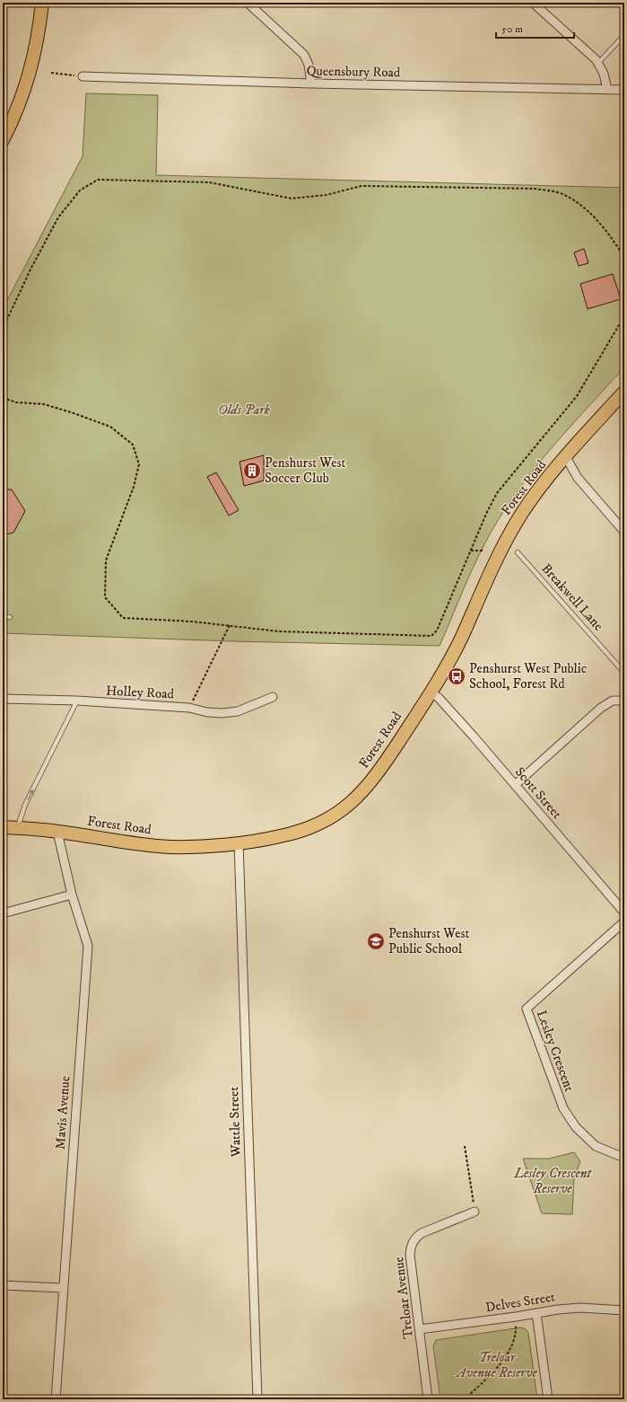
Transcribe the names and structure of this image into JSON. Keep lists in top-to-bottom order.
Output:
{
  "streets": {
    "main road": ["Forest Road"],
    "street": [
      "Queensbury Road",
      "Holley Road",
      "Scott Street",
      "Lesley Crescent",
      "Mavis Avenue",
      "Wattle Street",
      "Treloar Avenue",
      "Delves Street"
    ],
    "lane": ["Breakwell Lane"]
  },
  "crossings": [
    ["Forest Road", "Scott Street"],
    ["Forest Road", "Mavis Avenue"],
    ["Forest Road", "Wattle Street"],
    ["Treloar Avenue", "Delves Street"]
  ],
  "parks": ["Olds Park", "Lesley Crescent Reserve", "Treloar Avenue Reserve"],
  "places": {
    "building": ["Penshurst West Soccer Club"],
    "bus stop": ["Penshurst West Public School, Forest Rd"],
    "school or university": ["Penshurst West Public School"]
  },
  "scale_bar": "50 m"
}
